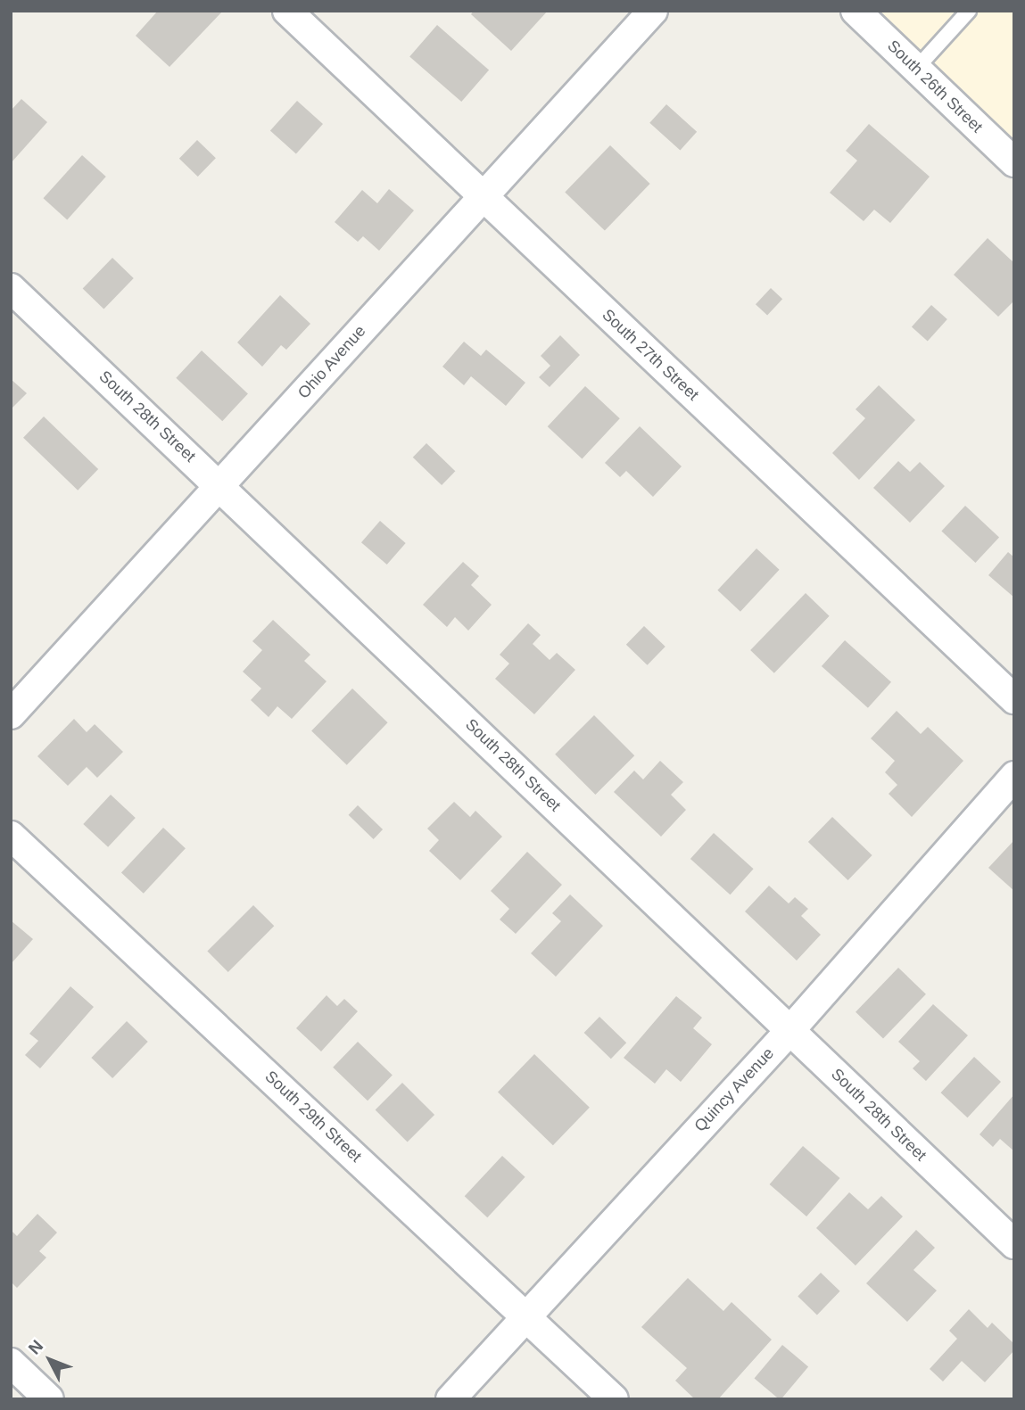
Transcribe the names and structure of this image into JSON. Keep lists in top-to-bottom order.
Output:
{
  "streets": {
    "street": [
      "South 26th Street",
      "South 27th Street",
      "Ohio Avenue",
      "South 28th Street",
      "Quincy Avenue",
      "South 29th Street"
    ]
  },
  "crossings": [
    ["South 27th Street", "Ohio Avenue"],
    ["Ohio Avenue", "South 28th Street"],
    ["South 28th Street", "Quincy Avenue"],
    ["Quincy Avenue", "South 29th Street"]
  ],
  "north": "top left"
}
